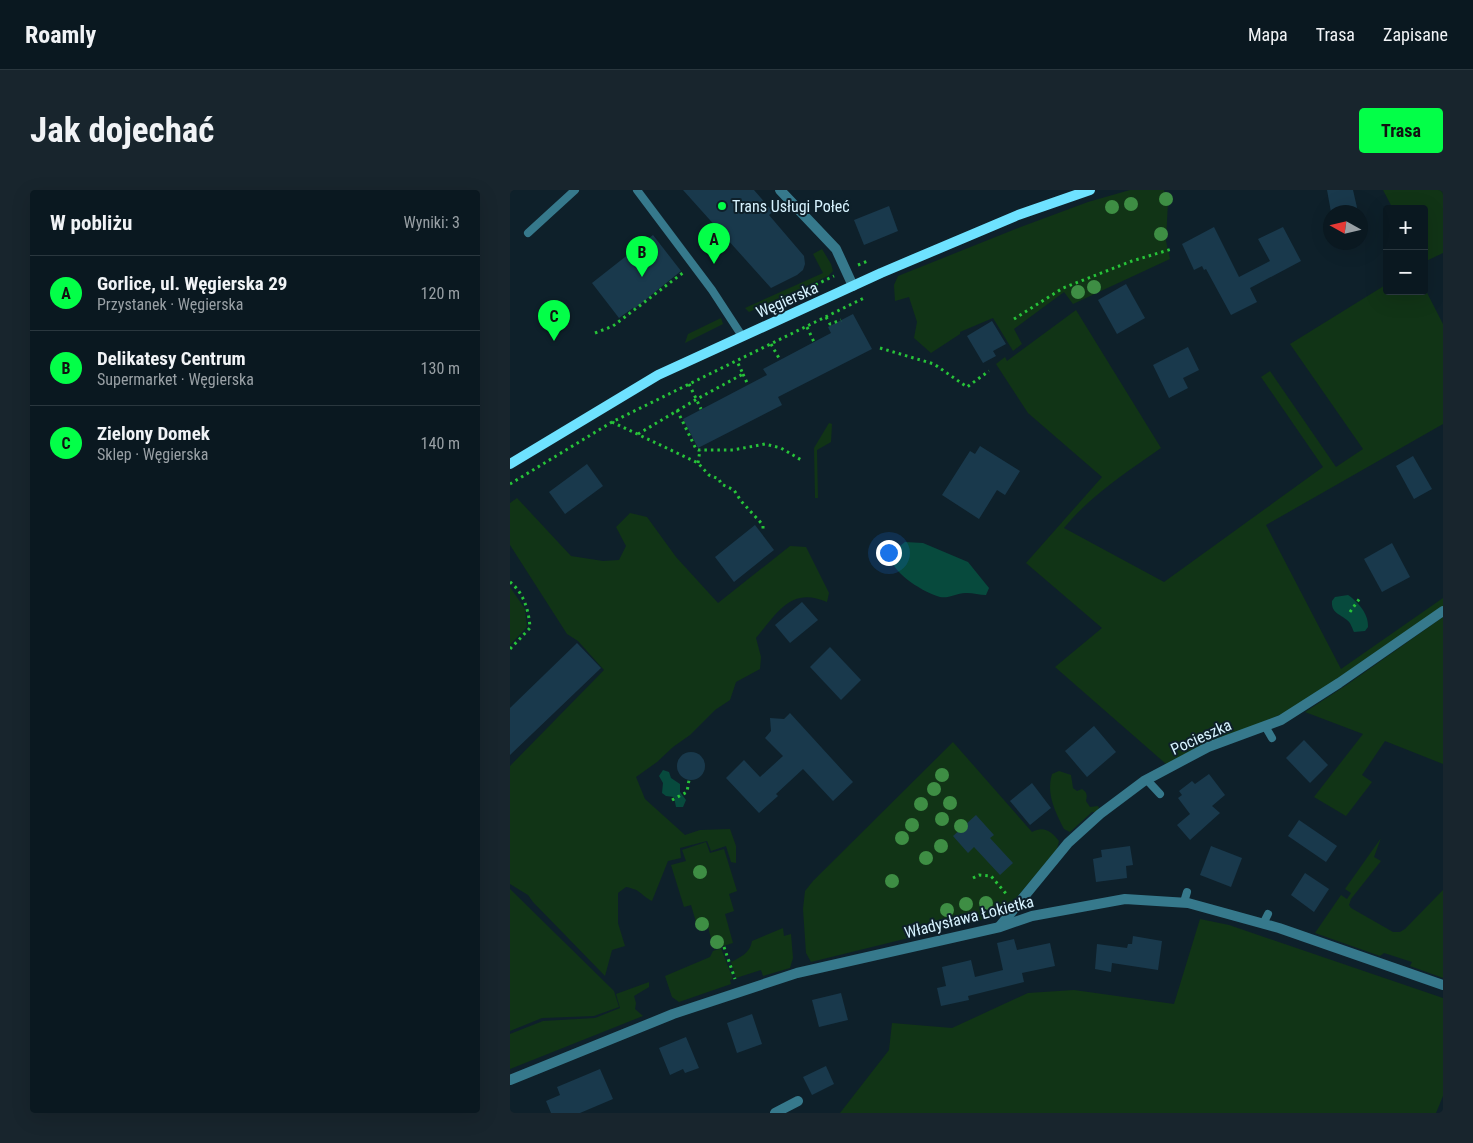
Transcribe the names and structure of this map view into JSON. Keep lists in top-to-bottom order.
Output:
{
  "streets": {
    "main road": ["Węgierska"],
    "street": ["Pocieszka", "Władysława Łokietka"]
  },
  "crossings": [
    ["Pocieszka", "Władysława Łokietka"]
  ],
  "places": ["Trans Usługi Połeć"],
  "north": "left",
  "page": {
    "header": "Roamly",
    "nav": ["Mapa", "Trasa", "Zapisane"],
    "buttons": "Trasa",
    "title": "Jak dojechać",
    "heading": ["W pobliżu", "Wyniki: 3"],
    "map_buttons": ["+", "−"],
    "pins": ["A", "B", "C"],
    "list": [
      {
        "mark": "A",
        "name": "Gorlice, ul. Węgierska 29",
        "note": "Przystanek · Węgierska",
        "value": "120 m"
      },
      {
        "mark": "B",
        "name": "Delikatesy Centrum",
        "note": "Supermarket · Węgierska",
        "value": "130 m"
      },
      {
        "mark": "C",
        "name": "Zielony Domek",
        "note": "Sklep · Węgierska",
        "value": "140 m"
      }
    ]
  }
}
